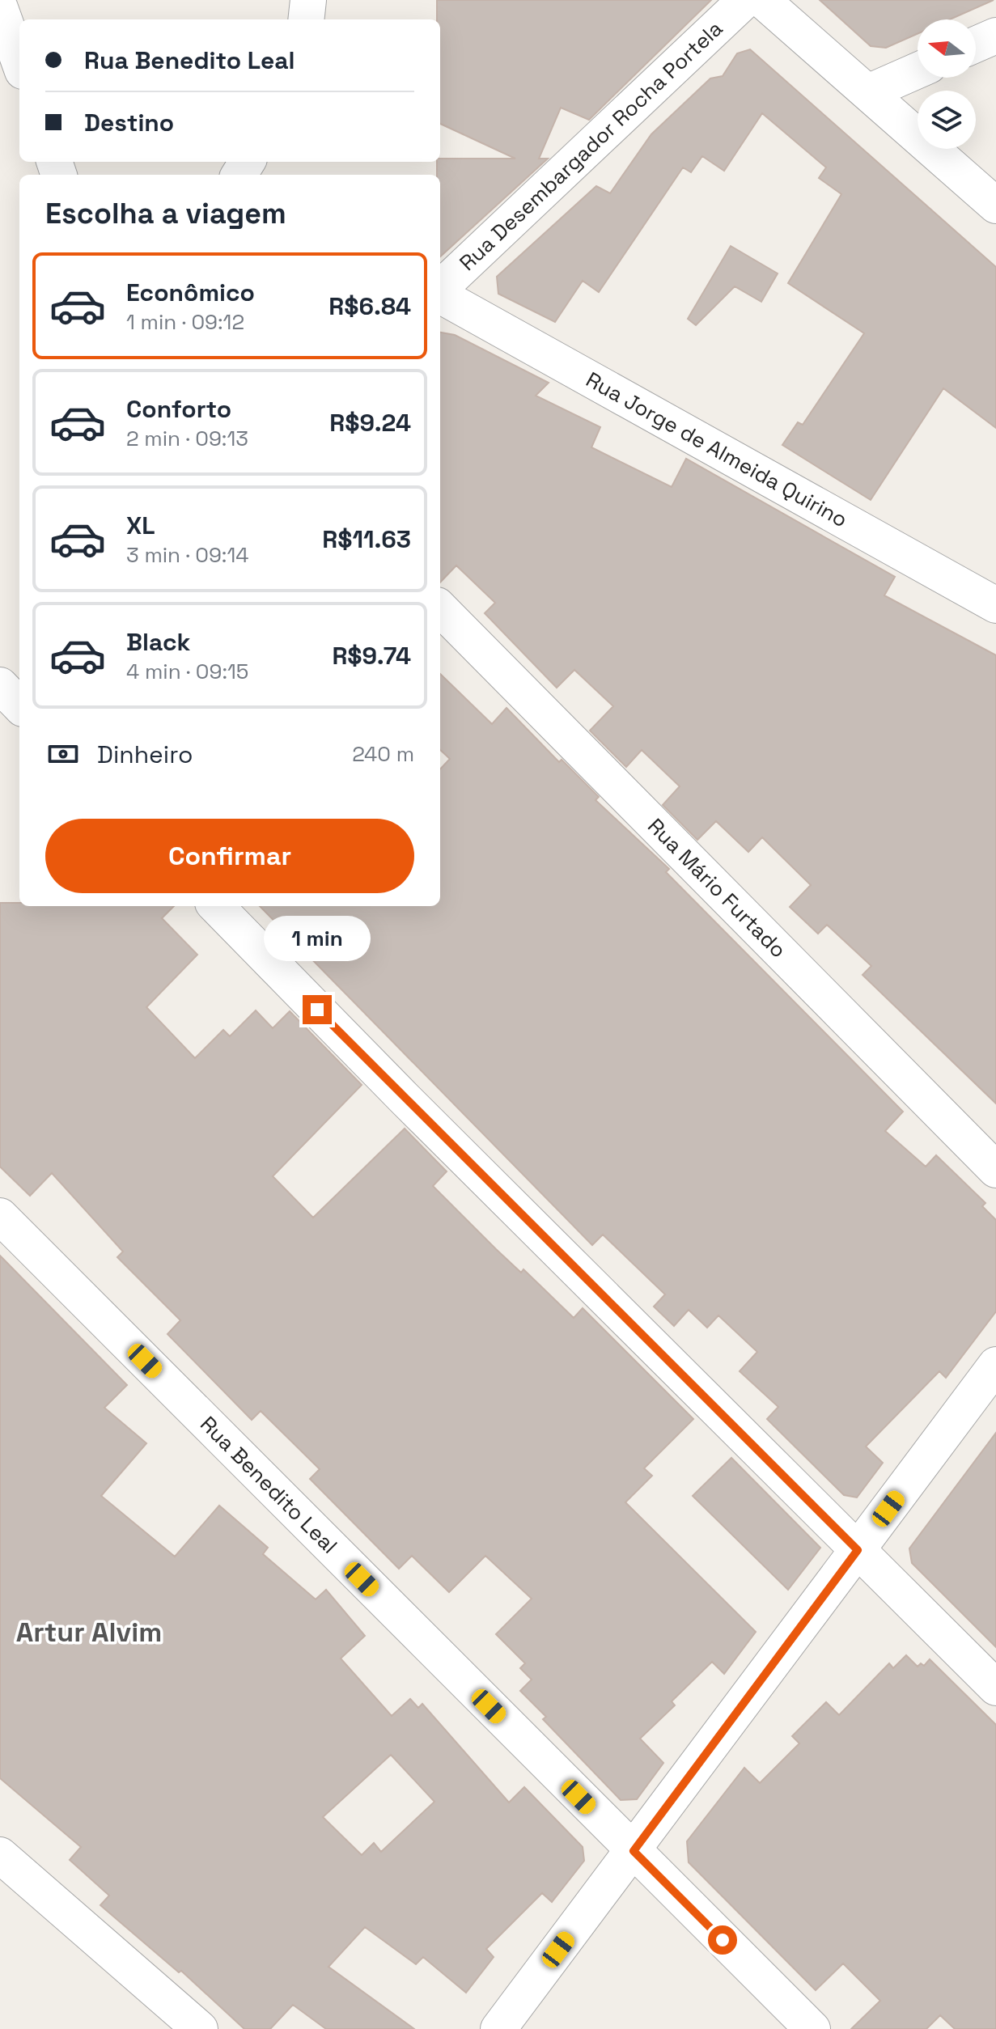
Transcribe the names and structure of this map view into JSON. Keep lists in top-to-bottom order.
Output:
{
  "streets": {
    "street": [
      "Rua Desembargador Rocha Portela",
      "Rua Jorge de Almeida Quirino",
      "Rua Mário Furtado",
      "Rua Benedito Leal"
    ]
  },
  "districts": ["Artur Alvim"],
  "north": "left",
  "page": {
    "banner": ["Rua Benedito Leal", "Destino"],
    "heading": "Escolha a viagem",
    "list": [
      {
        "name": "Econômico",
        "note": "1 min · 09:12",
        "value": "R$6.84"
      },
      {
        "name": "Conforto",
        "note": "2 min · 09:13",
        "value": "R$9.24"
      },
      {
        "name": "XL",
        "note": "3 min · 09:14",
        "value": "R$11.63"
      },
      {
        "name": "Black",
        "note": "4 min · 09:15",
        "value": "R$9.74"
      }
    ],
    "pay": ["Dinheiro", "240 m"],
    "buttons": "Confirmar",
    "bubble": "1 min"
  }
}
